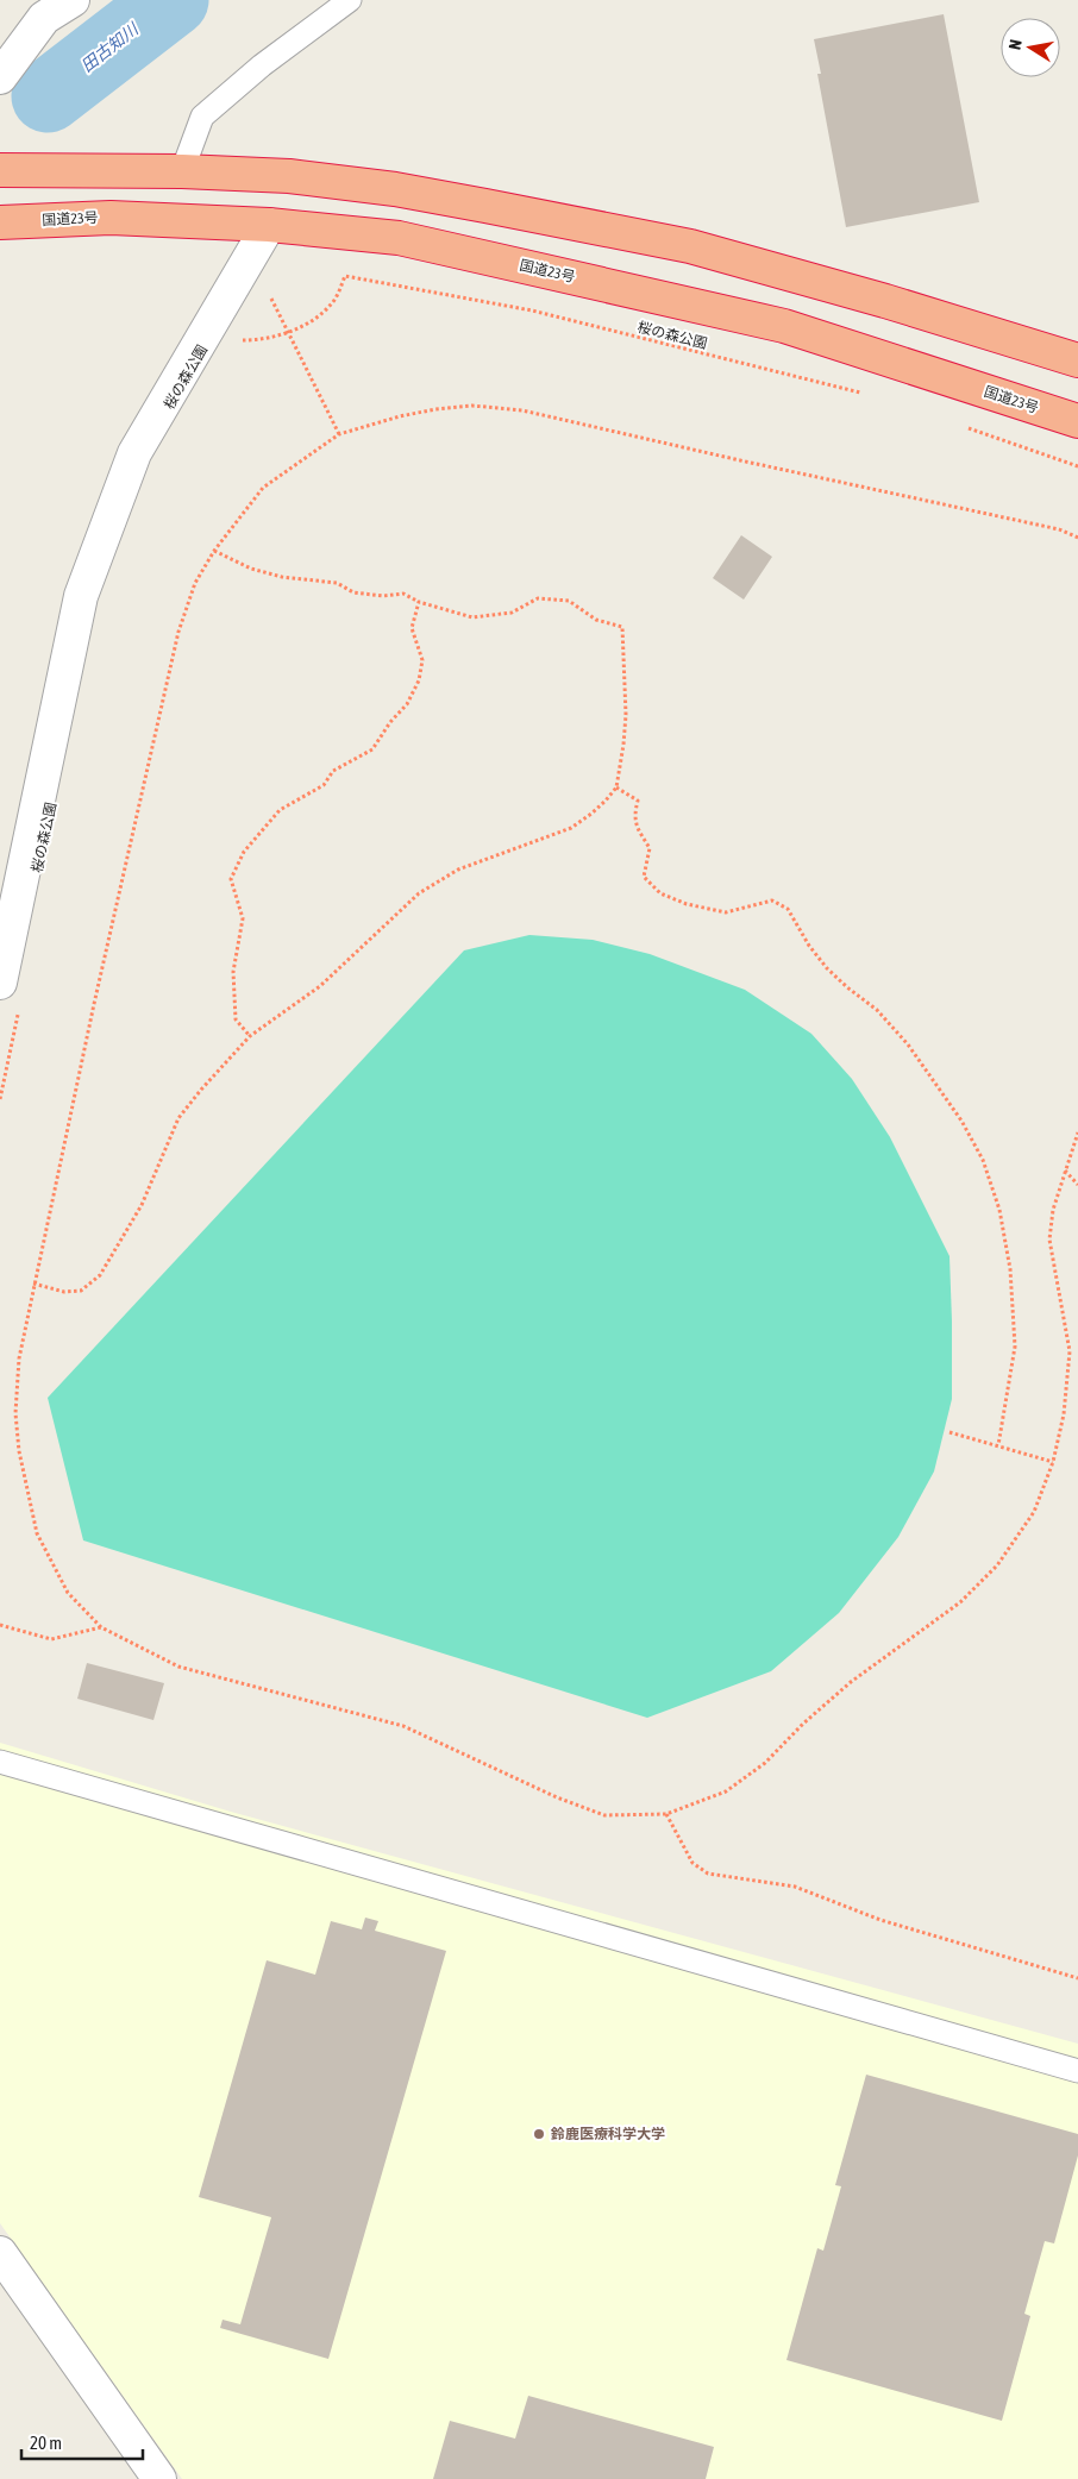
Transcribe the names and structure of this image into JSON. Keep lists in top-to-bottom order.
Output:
{
  "streets": {
    "highway": ["国道23号"],
    "path": ["桜の森公園"]
  },
  "water": ["田古知川"],
  "places": ["鈴鹿医療科学大学"],
  "scale_bar": "20 m",
  "north": "left"
}
